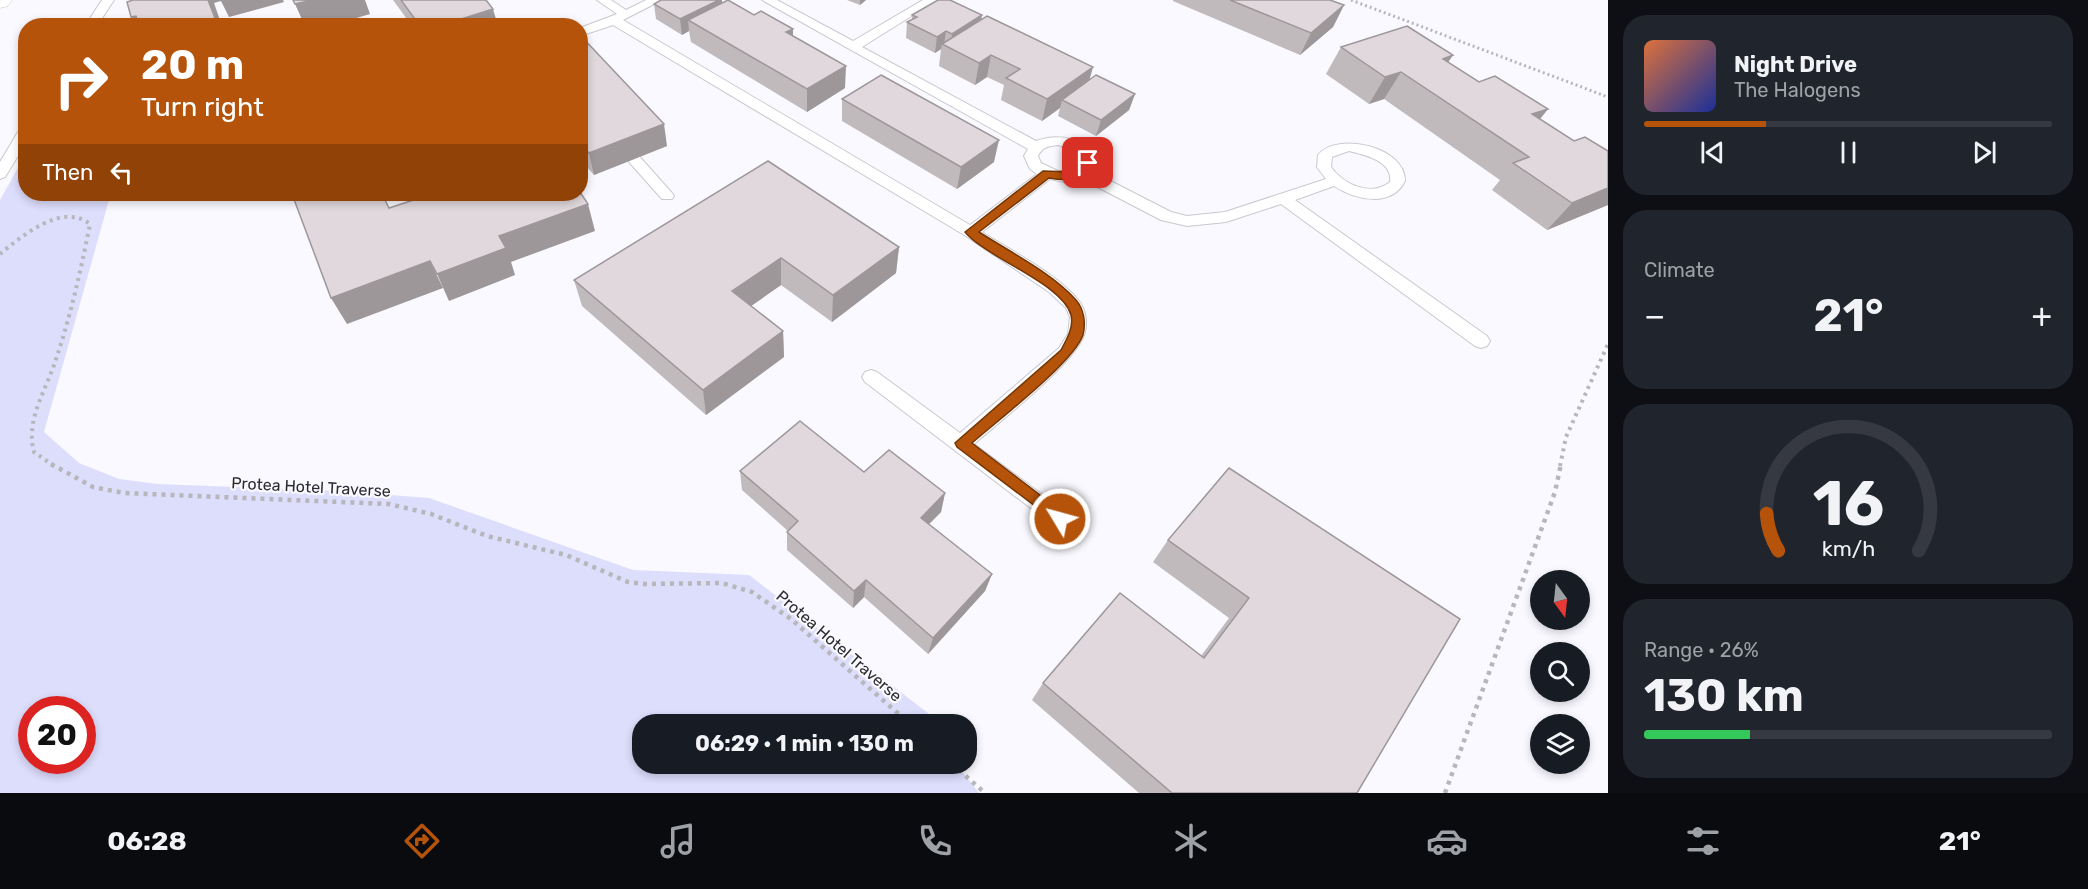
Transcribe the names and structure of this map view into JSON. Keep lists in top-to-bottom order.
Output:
{
  "streets": {
    "path": ["Protea Hotel Traverse"]
  },
  "north": "bottom",
  "page": {
    "turn": ["20 m", "Turn right"],
    "song": ["Night Drive", "The Halogens"],
    "then": "Then",
    "tile": [
      "Climate",
      ["Range · 26%", "130 km"]
    ],
    "heat": ["−", "21°", "+"],
    "limit": "20",
    "trip": "06:29 · 1 min · 130 m",
    "tabs": ["06:28", "21°"],
    "gauge": ["16", "km/h"]
  }
}
